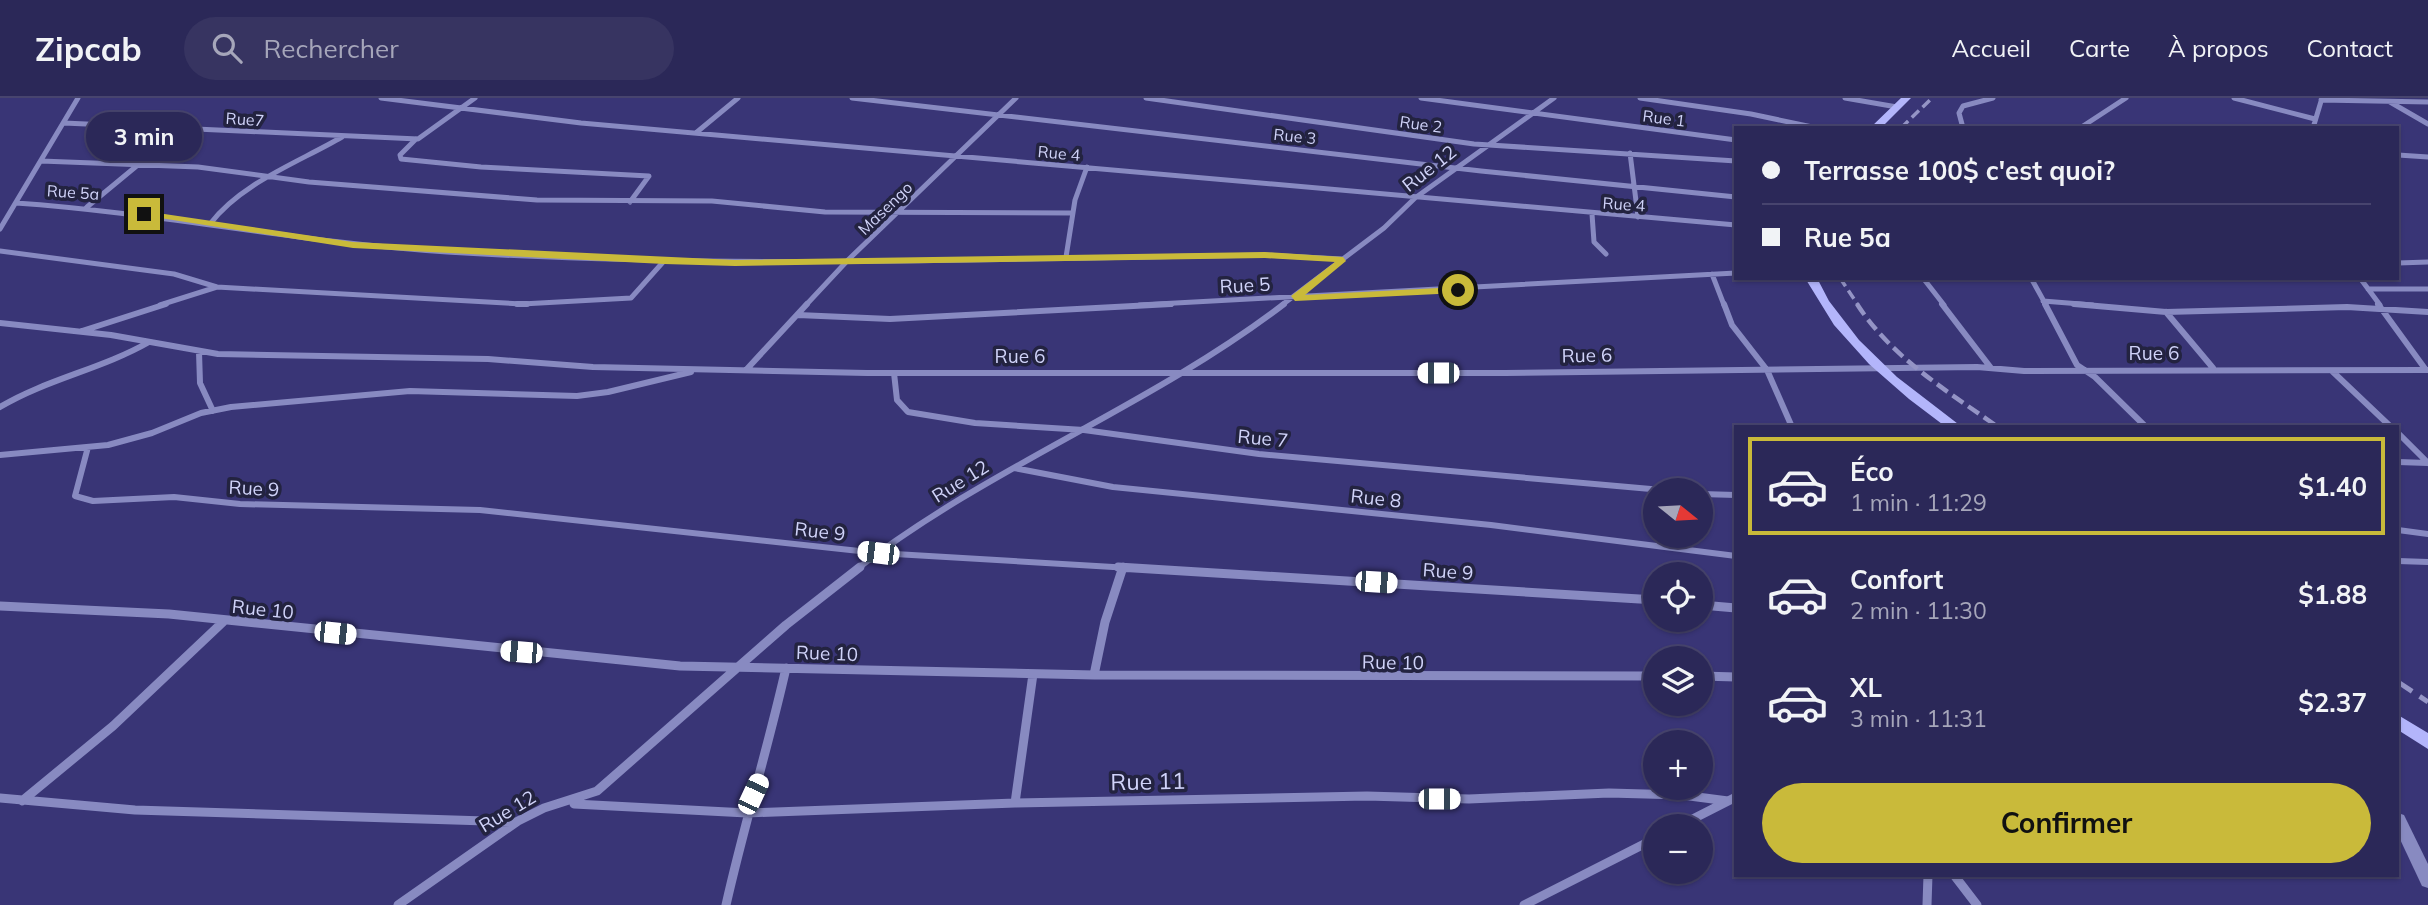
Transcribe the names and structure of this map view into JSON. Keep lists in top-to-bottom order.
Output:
{
  "streets": {
    "street": [
      "Rue 1",
      "Rue7",
      "Rue 2",
      "Rue 3",
      "Rue 4",
      "Rue 12",
      "Rue 5a",
      "Masengo",
      "Rue 5",
      "Rue 6",
      "Rue 7",
      "Rue 9",
      "Rue 8",
      "Rue 10",
      "Rue 11"
    ]
  },
  "crossings": [
    ["Rue 1", "Rue 12"],
    ["Rue7", "Rue 4"],
    ["Rue 2", "Rue 12"],
    ["Rue 3", "Rue 12"],
    ["Rue 3", "Masengo"],
    ["Rue 4", "Rue 12"],
    ["Rue 4", "Masengo"],
    ["Rue 12", "Rue 5a"],
    ["Rue 12", "Rue 5"],
    ["Rue 12", "Rue 6"],
    ["Rue 12", "Rue 7"],
    ["Rue 12", "Rue 9"],
    ["Rue 12", "Rue 8"],
    ["Rue 12", "Rue 10"],
    ["Rue 12", "Rue 11"],
    ["Rue 5a", "Masengo"],
    ["Masengo", "Rue 5"],
    ["Masengo", "Rue 6"],
    ["Rue 6", "Rue 7"]
  ],
  "north": "right",
  "page": {
    "header": "Zipcab",
    "search": "Rechercher",
    "nav": [
      "Accueil",
      "Carte",
      "À propos",
      "Contact"
    ],
    "bubble": "3 min",
    "banner": ["Terrasse 100$ c'est quoi?", "Rue 5a"],
    "list": [
      {
        "name": "Éco",
        "note": "1 min · 11:29",
        "value": "$1.40"
      },
      {
        "name": "Confort",
        "note": "2 min · 11:30",
        "value": "$1.88"
      },
      {
        "name": "XL",
        "note": "3 min · 11:31",
        "value": "$2.37"
      }
    ],
    "map_buttons": ["+", "−"],
    "buttons": "Confirmer"
  }
}
